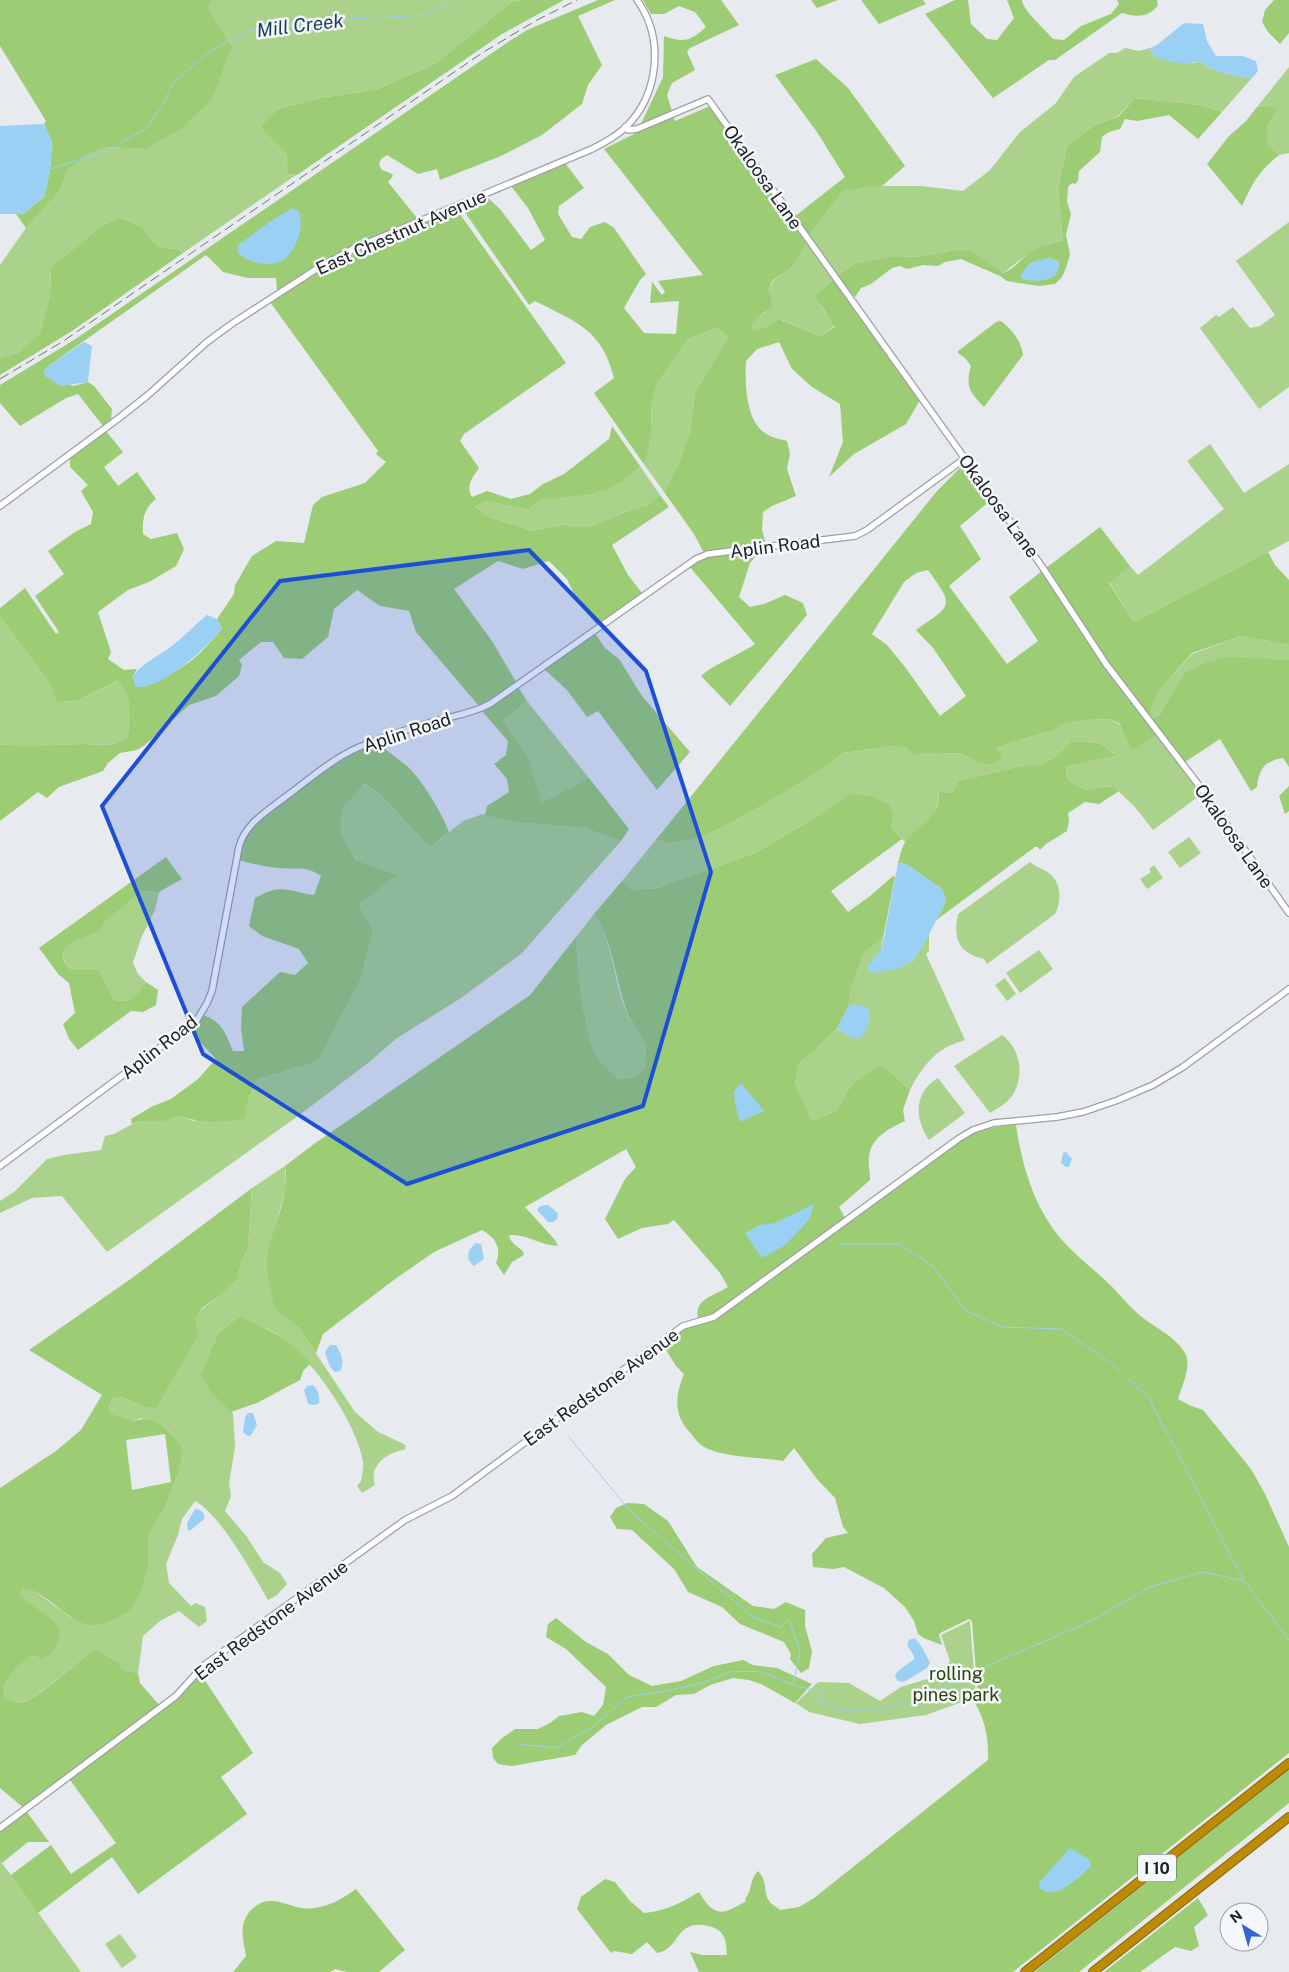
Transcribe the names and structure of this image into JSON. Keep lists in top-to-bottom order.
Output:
{
  "streets": {
    "highway": ["I 10"],
    "street": [
      "Okaloosa Lane",
      "East Chestnut Avenue",
      "Aplin Road",
      "East Redstone Avenue"
    ]
  },
  "crossings": [
    ["Okaloosa Lane", "East Chestnut Avenue"],
    ["Okaloosa Lane", "Aplin Road"]
  ],
  "water": ["Mill Creek"],
  "parks": ["rolling pines park"],
  "north": "top left"
}
